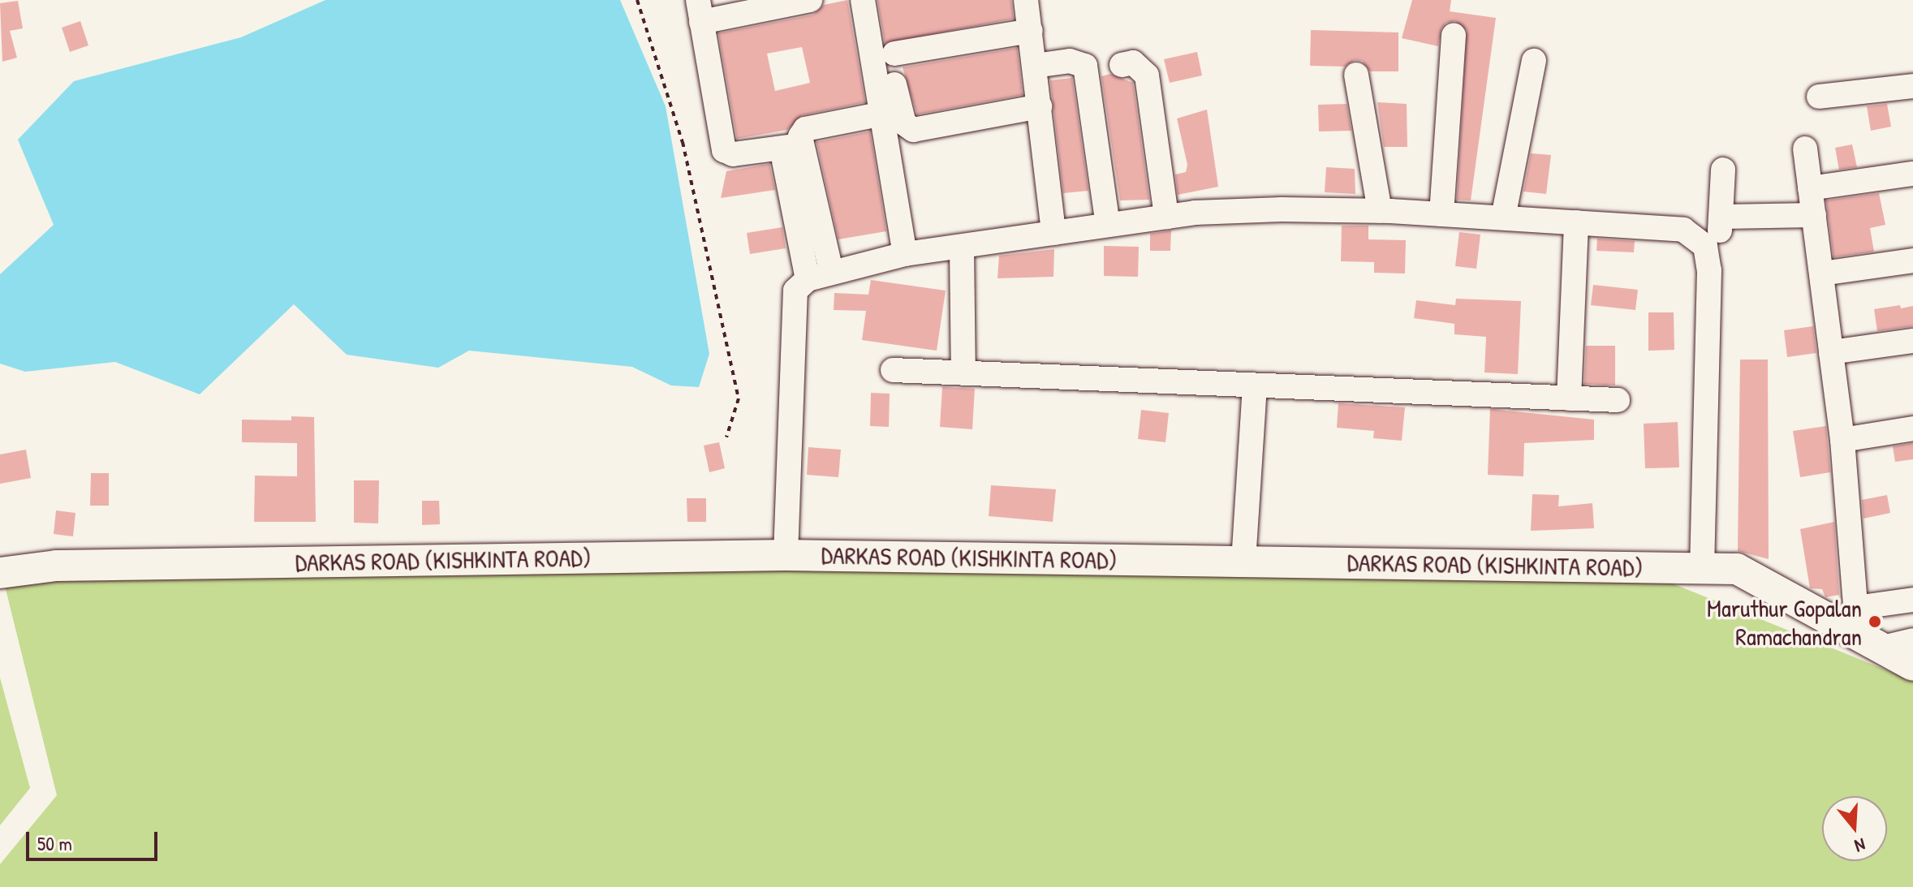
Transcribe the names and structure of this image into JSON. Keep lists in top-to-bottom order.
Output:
{
  "streets": {
    "main road": ["DARKAS ROAD (KISHKINTA ROAD)"]
  },
  "places": ["Maruthur Gopalan Ramachandran"],
  "scale_bar": "50 m",
  "north": "bottom"
}
